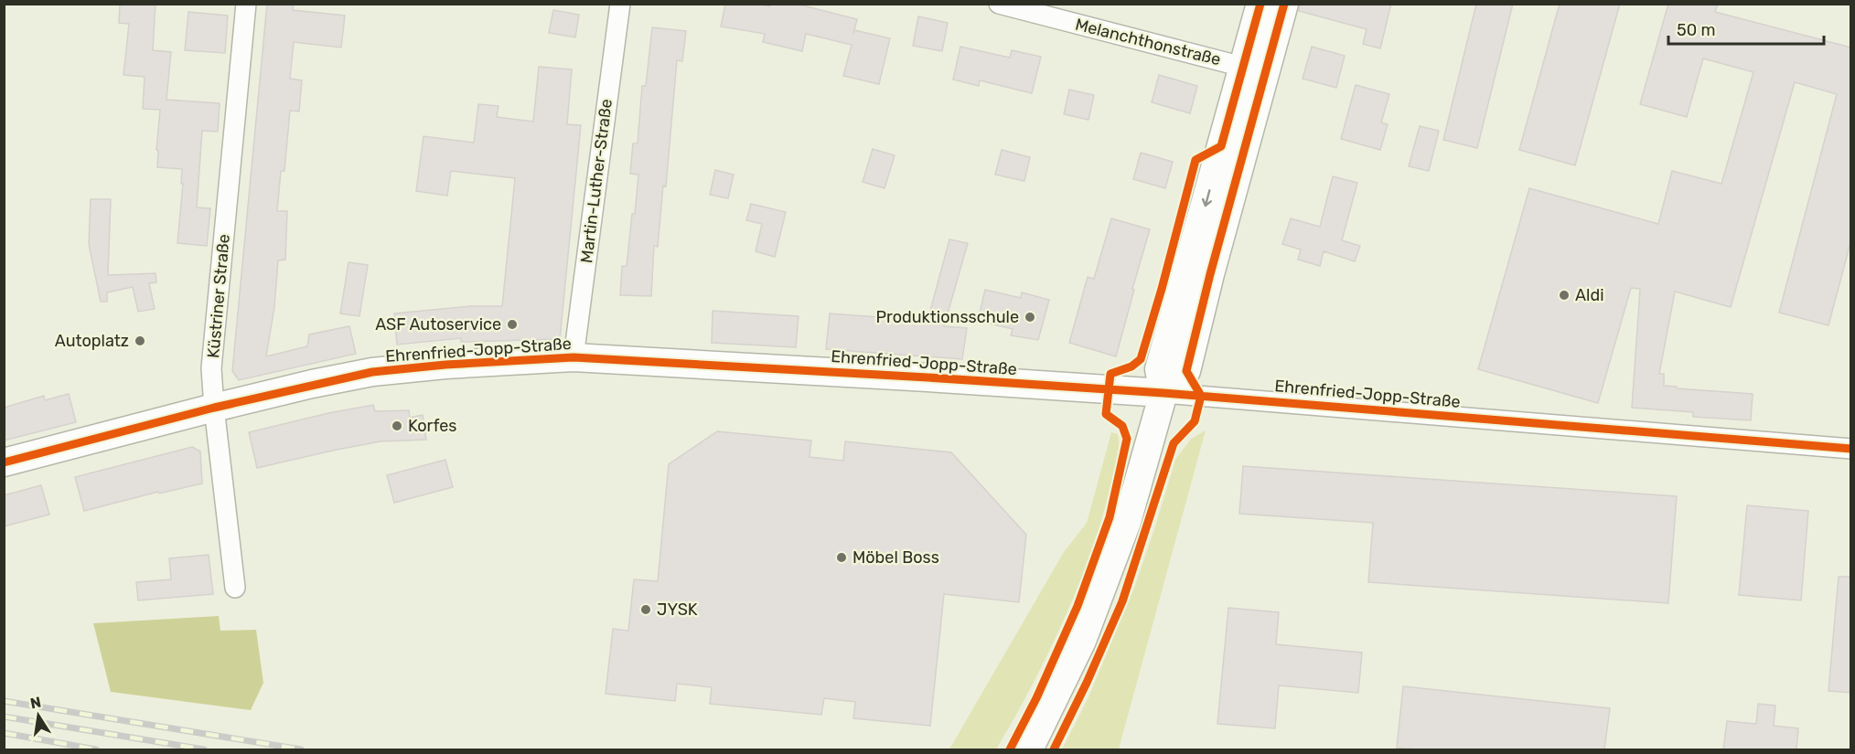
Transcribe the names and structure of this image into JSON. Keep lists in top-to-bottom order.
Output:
{
  "streets": {
    "street": [
      "Melanchthonstraße",
      "Martin-Luther-Straße",
      "Küstriner Straße",
      "Ehrenfried-Jopp-Straße"
    ]
  },
  "crossings": [
    ["Martin-Luther-Straße", "Ehrenfried-Jopp-Straße"],
    ["Küstriner Straße", "Ehrenfried-Jopp-Straße"]
  ],
  "places": [
    "Aldi",
    "Produktionsschule",
    "ASF Autoservice",
    "Autoplatz",
    "Korfes",
    "Möbel Boss",
    "JYSK"
  ],
  "scale_bar": "50 m",
  "north": "top"
}
